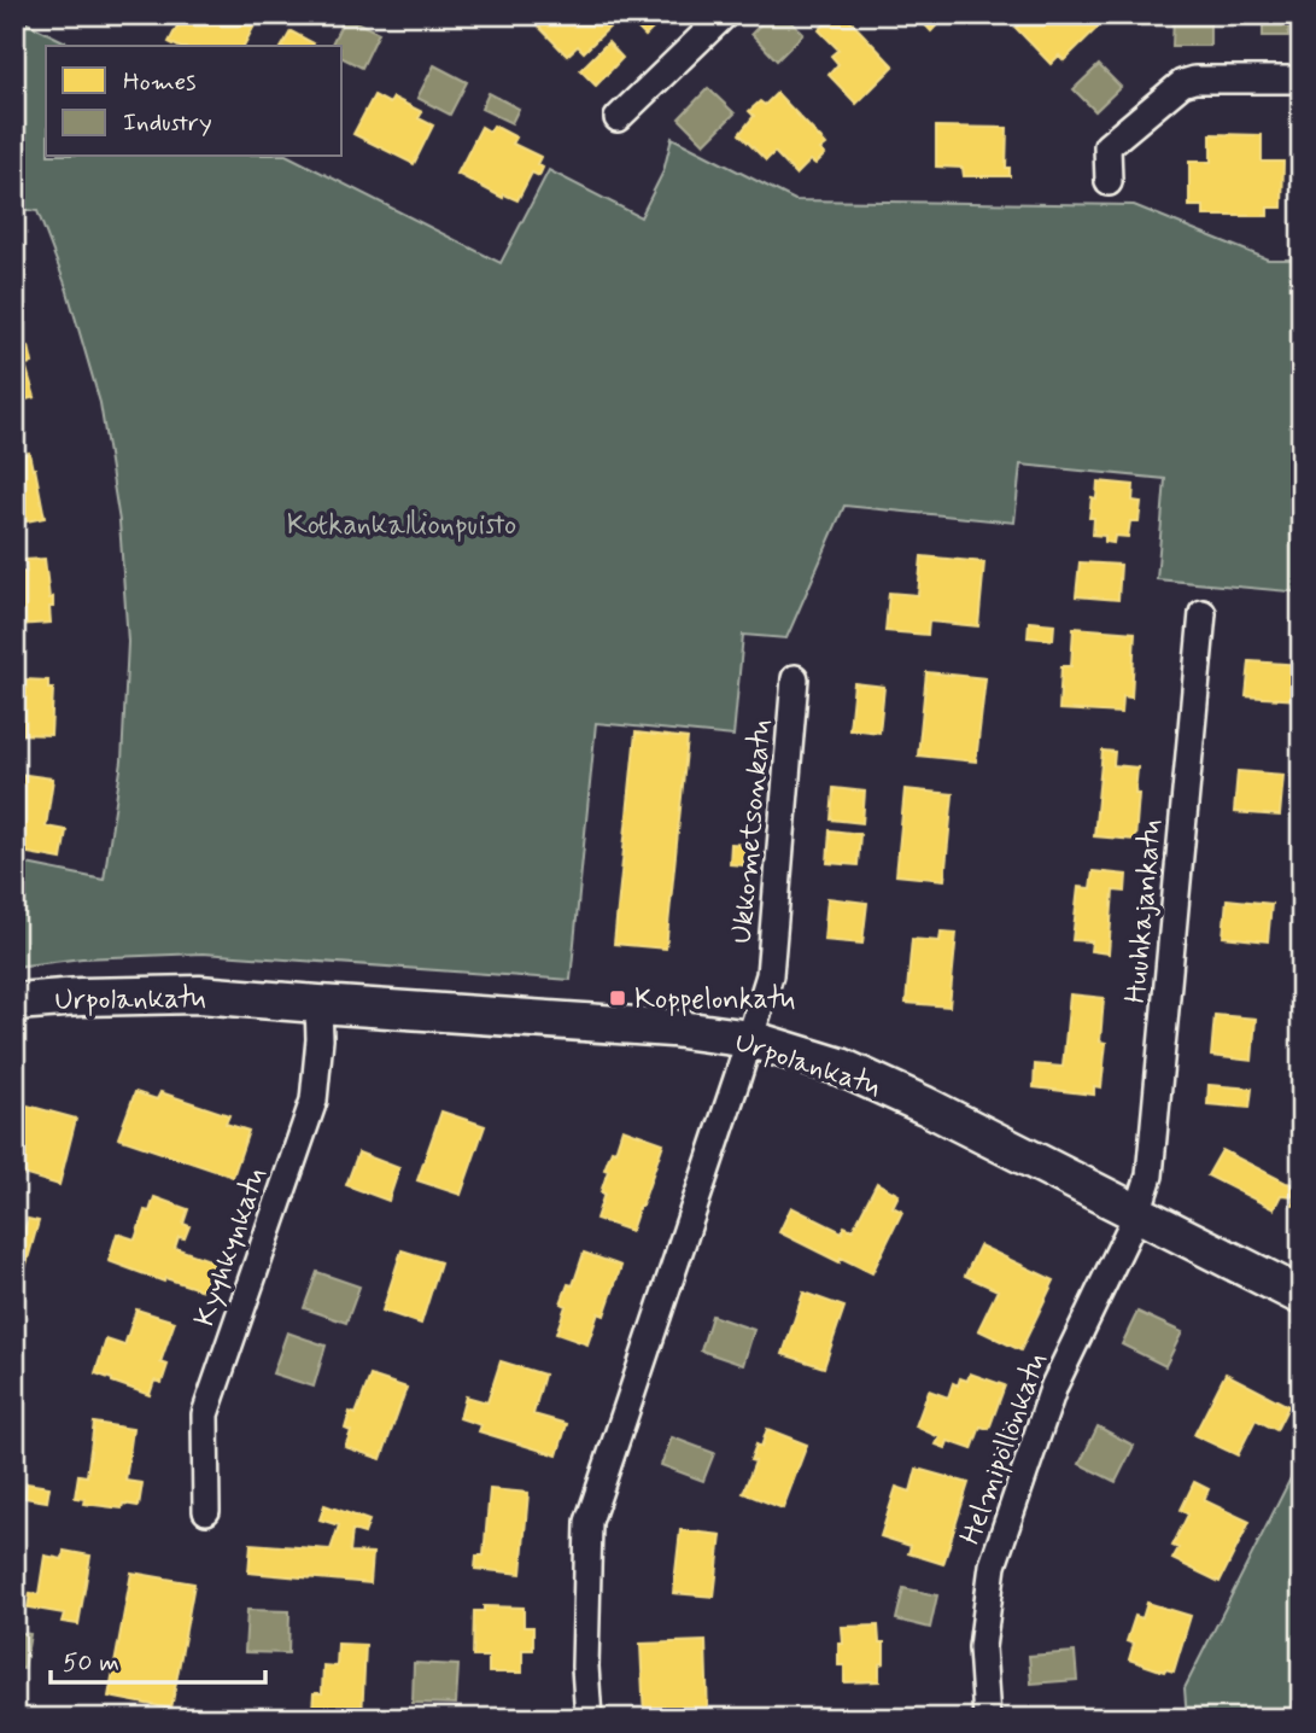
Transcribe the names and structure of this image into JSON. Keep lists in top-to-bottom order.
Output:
{
  "streets": {
    "main road": ["Urpolankatu"],
    "street": [
      "Ukkometsonkatu",
      "Huuhkajankatu",
      "Kyyhkynkatu",
      "Helmipöllönkatu"
    ]
  },
  "crossings": [
    ["Ukkometsonkatu", "Urpolankatu"],
    ["Huuhkajankatu", "Urpolankatu"],
    ["Huuhkajankatu", "Helmipöllönkatu"],
    ["Urpolankatu", "Kyyhkynkatu"],
    ["Urpolankatu", "Helmipöllönkatu"]
  ],
  "parks": ["Kotkankallionpuisto"],
  "places": {
    "transit": ["Koppelonkatu"]
  },
  "legend": ["Homes", "Industry"],
  "scale_bar": "50 m"
}
